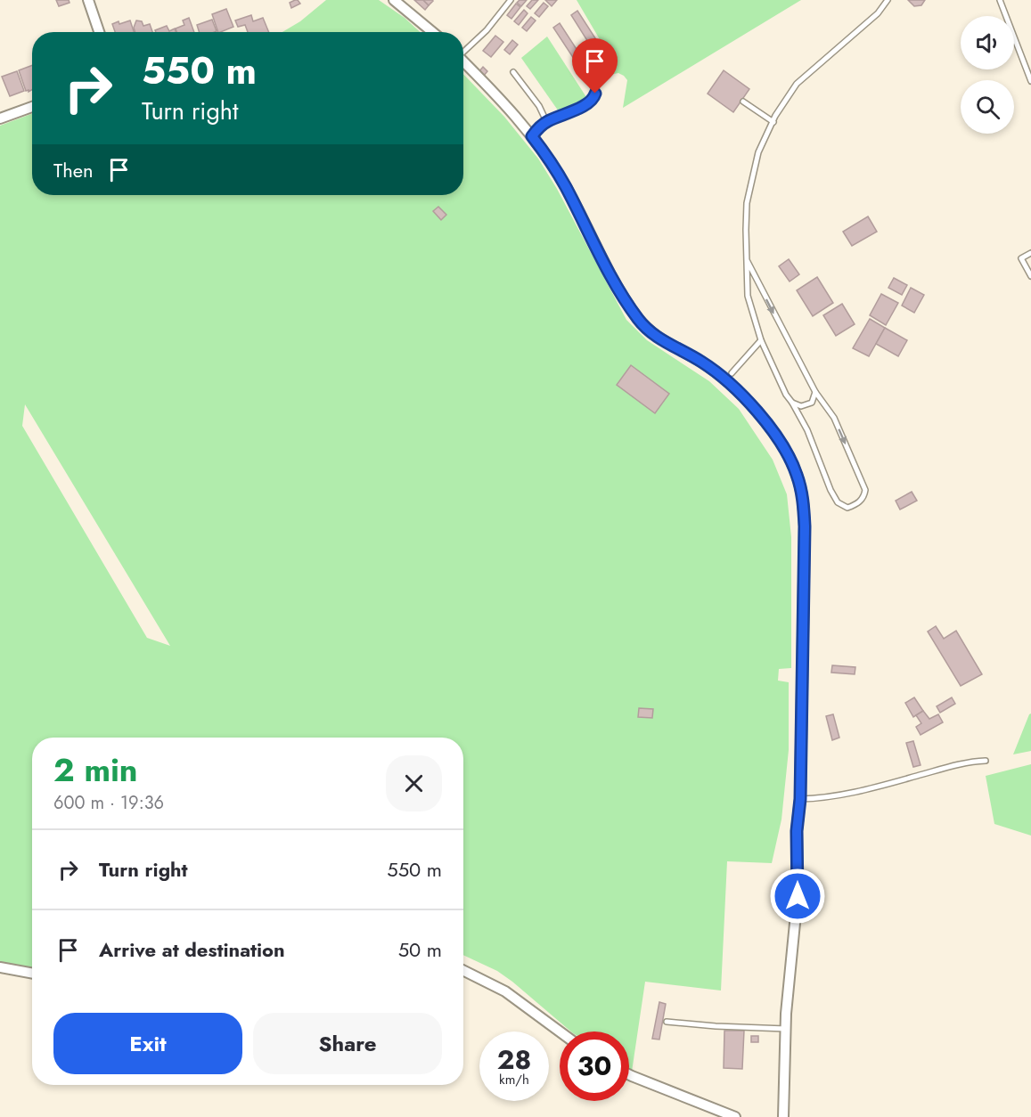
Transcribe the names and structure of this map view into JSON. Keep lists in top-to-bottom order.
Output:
{
  "page": {
    "turn": ["550 m", "Turn right"],
    "then": "Then",
    "heading": ["2 min", "600 m · 19:36"],
    "list": [
      {
        "name": "Turn right",
        "value": "550 m"
      },
      {
        "name": "Arrive at destination",
        "value": "50 m"
      }
    ],
    "buttons": ["Exit", "Share"],
    "speed": "28 km/h",
    "limit": "30"
  }
}
